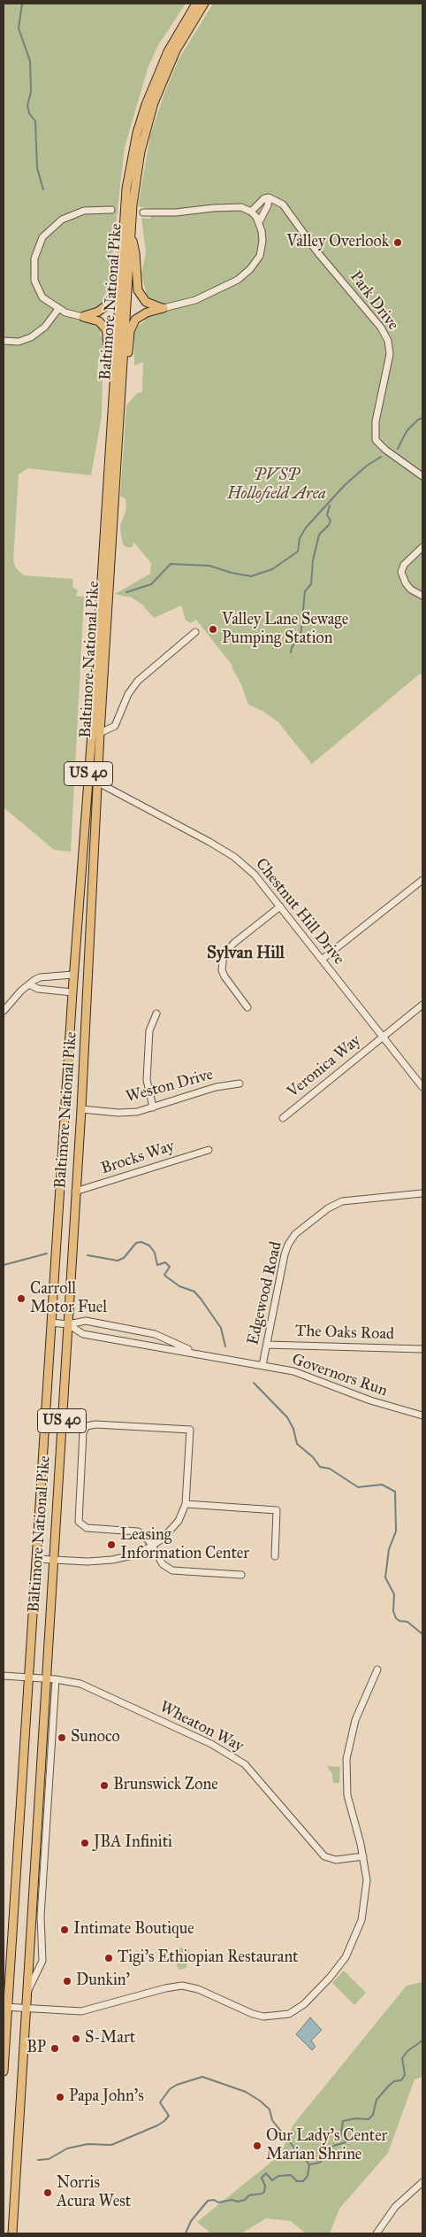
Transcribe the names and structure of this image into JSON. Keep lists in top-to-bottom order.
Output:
{
  "streets": {
    "main road": ["Baltimore National Pike", "US 40"],
    "street": [
      "Park Drive",
      "Chestnut Hill Drive",
      "Veronica Way",
      "Weston Drive",
      "Brocks Way",
      "Edgewood Road",
      "The Oaks Road",
      "Governors Run",
      "Wheaton Way"
    ]
  },
  "crossings": [
    ["Baltimore National Pike", "Chestnut Hill Drive"],
    ["Baltimore National Pike", "Weston Drive"],
    ["Baltimore National Pike", "Brocks Way"],
    ["Baltimore National Pike", "Governors Run"],
    ["Baltimore National Pike", "Wheaton Way"],
    ["Chestnut Hill Drive", "Veronica Way"],
    ["Edgewood Road", "The Oaks Road"],
    ["Edgewood Road", "Governors Run"]
  ],
  "districts": ["Sylvan Hill"],
  "parks": ["PVSP Hollofield Area"],
  "places": [
    "Valley Overlook",
    "Valley Lane Sewage Pumping Station",
    "Carroll Motor Fuel",
    "Leasing Information Center",
    "Sunoco",
    "Brunswick Zone",
    "JBA Infiniti",
    "Intimate Boutique",
    "Tigi's Ethiopian Restaurant",
    "Dunkin'",
    "S-Mart",
    "BP",
    "Papa John's",
    "Our Lady's Center Marian Shrine",
    "Norris Acura West"
  ]
}
